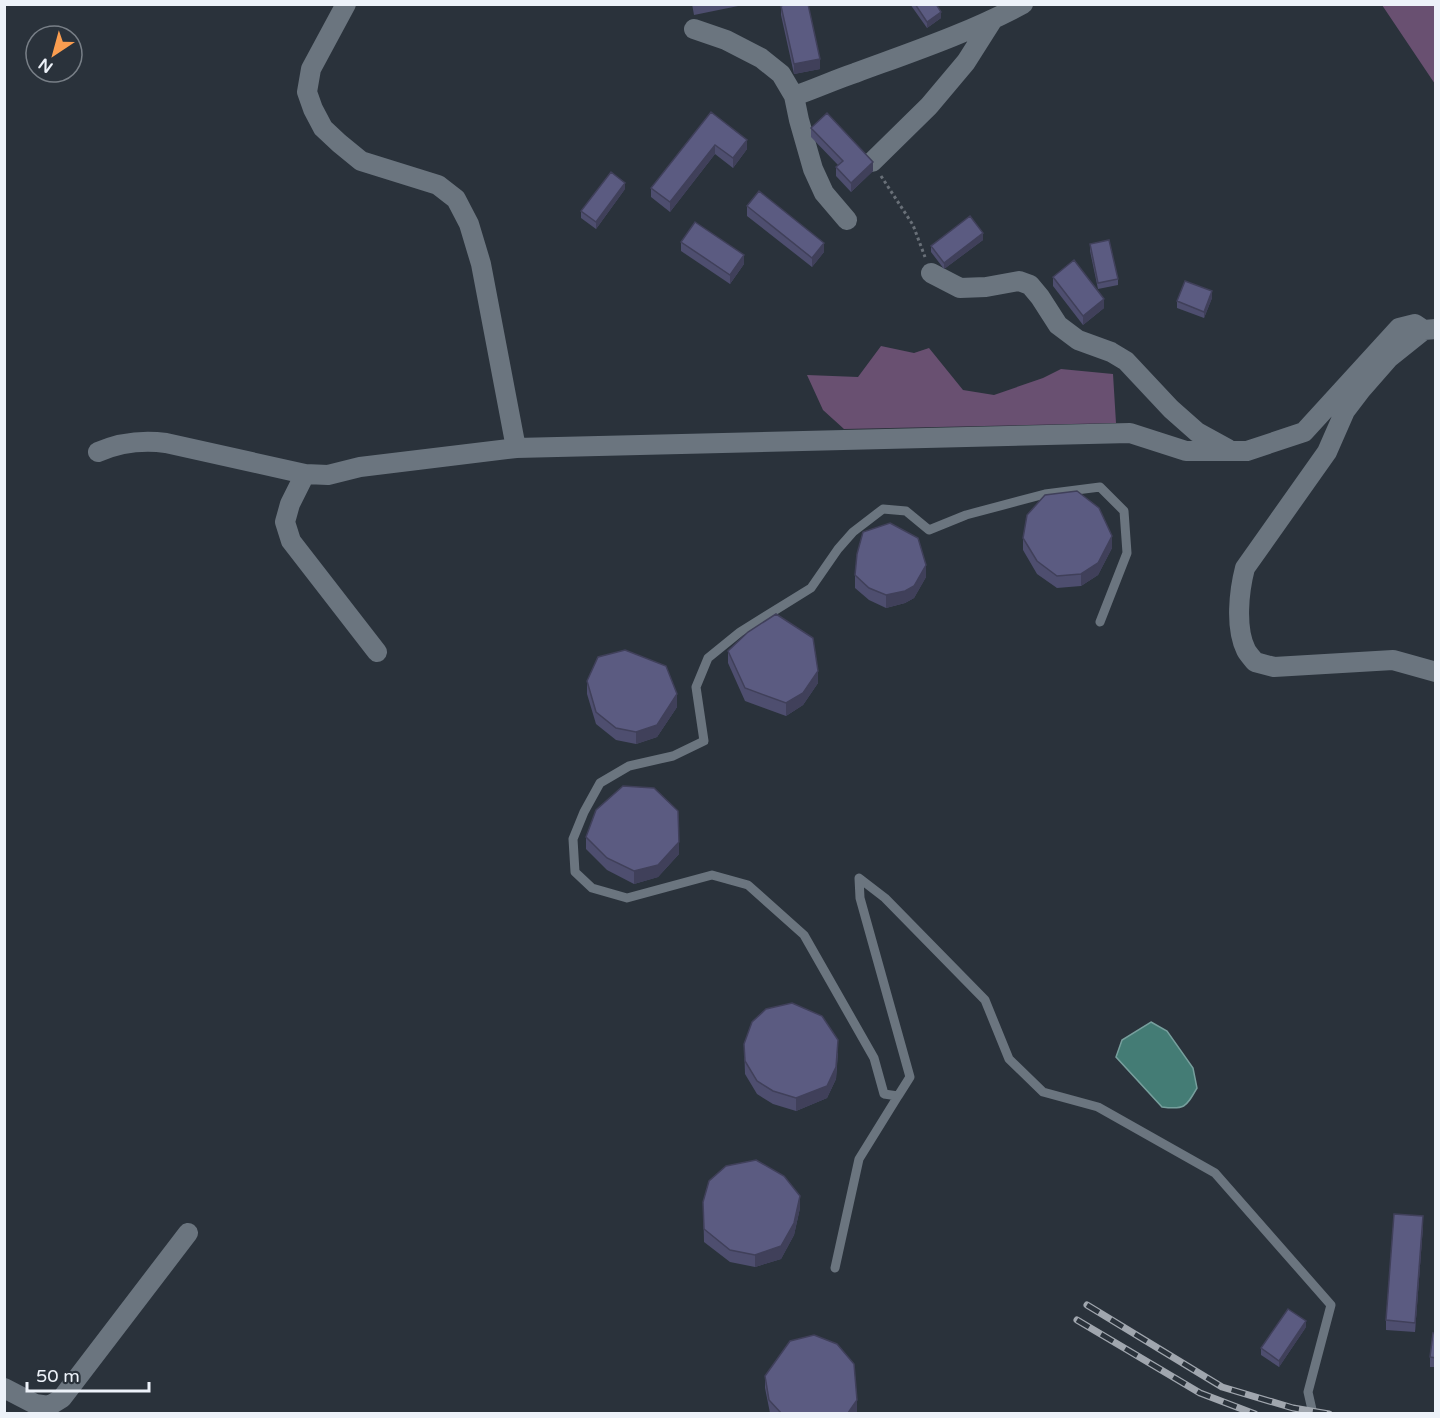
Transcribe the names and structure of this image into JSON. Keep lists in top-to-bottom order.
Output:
{
  "scale_bar": "50 m",
  "north": "bottom left"
}
